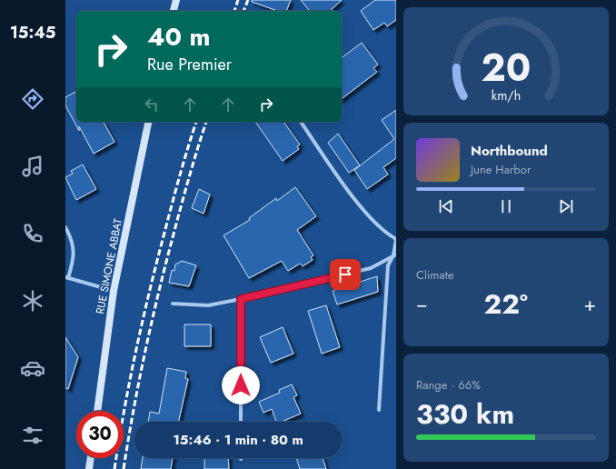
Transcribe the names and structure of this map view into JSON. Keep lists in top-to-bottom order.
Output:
{
  "streets": {
    "main road": ["RUE SIMONE ABBAT"]
  },
  "page": {
    "tabs": "15:45",
    "turn": ["40 m", "Rue Premier"],
    "song": ["Northbound", "June Harbor"],
    "tile": [
      "Climate",
      ["Range · 66%", "330 km"]
    ],
    "heat": ["−", "22°", "+"],
    "limit": "30",
    "trip": "15:46 · 1 min · 80 m",
    "gauge": ["20", "km/h"]
  }
}
